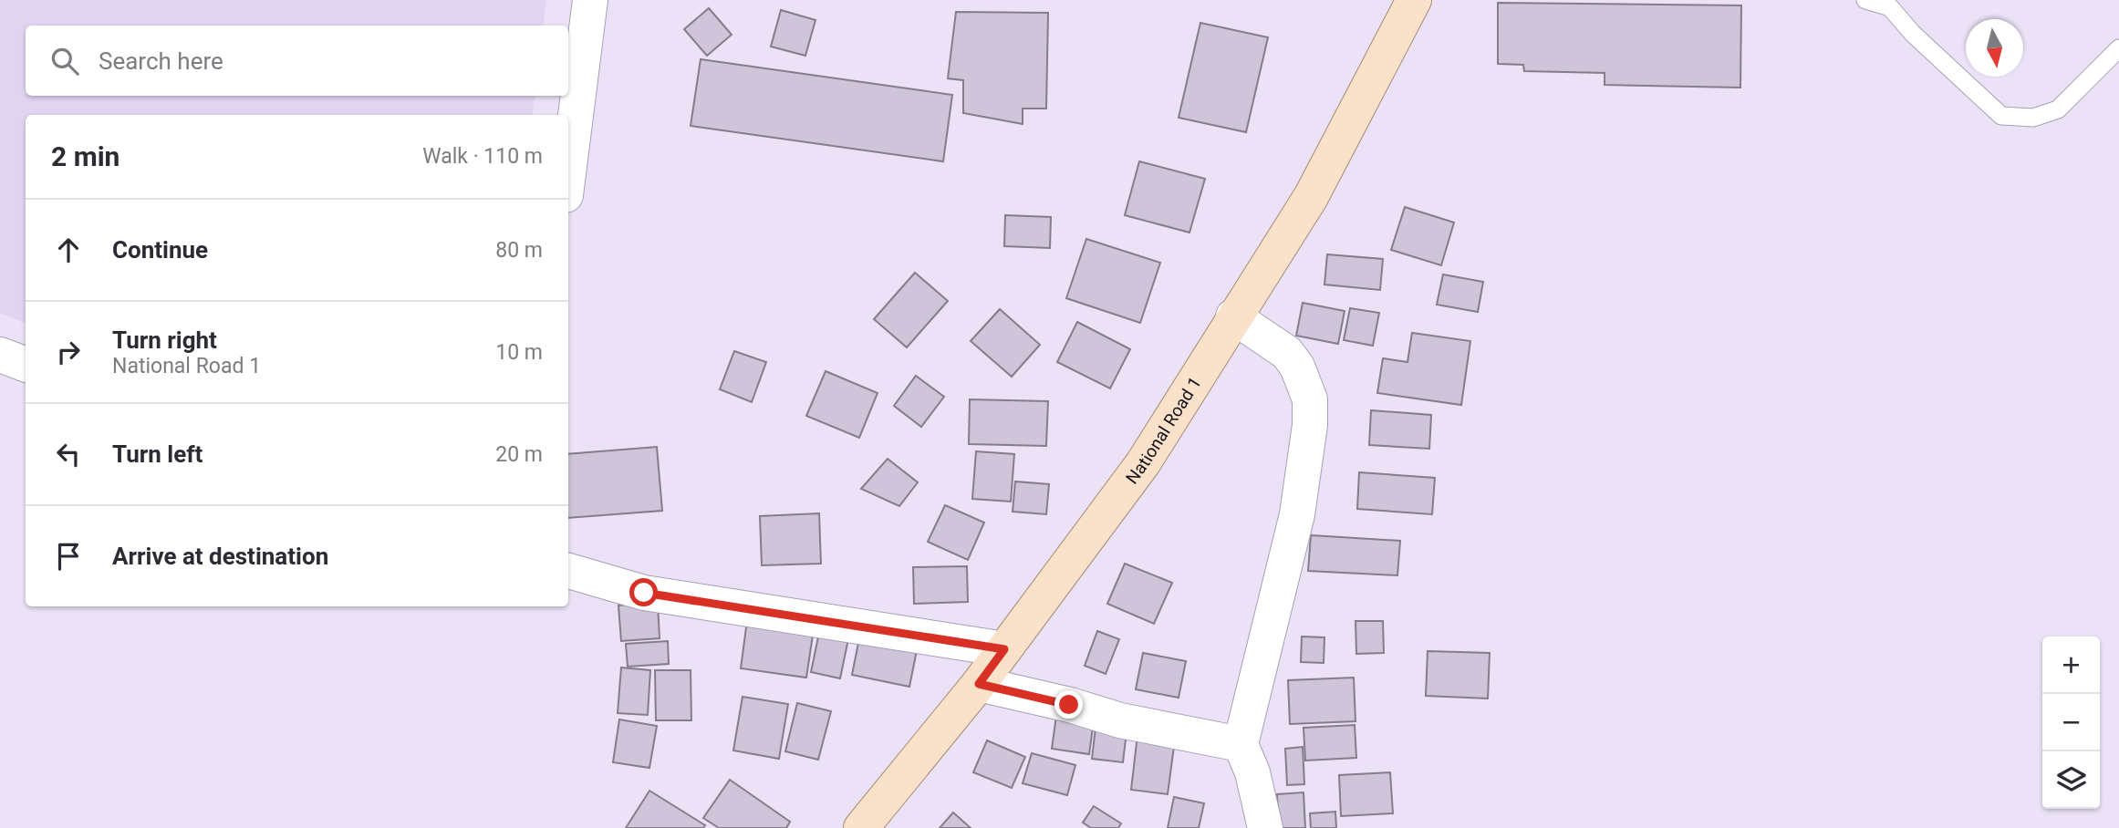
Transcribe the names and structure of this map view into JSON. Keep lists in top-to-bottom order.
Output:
{
  "streets": {
    "main road": ["National Road 1"]
  },
  "north": "bottom",
  "page": {
    "search": "Search here",
    "heading": ["2 min", "Walk · 110 m"],
    "list": [
      ["Continue", "80 m"],
      ["Turn right", "National Road 1", "10 m"],
      ["Turn left", "20 m"],
      "Arrive at destination"
    ],
    "map_buttons": ["+", "−"]
  }
}
